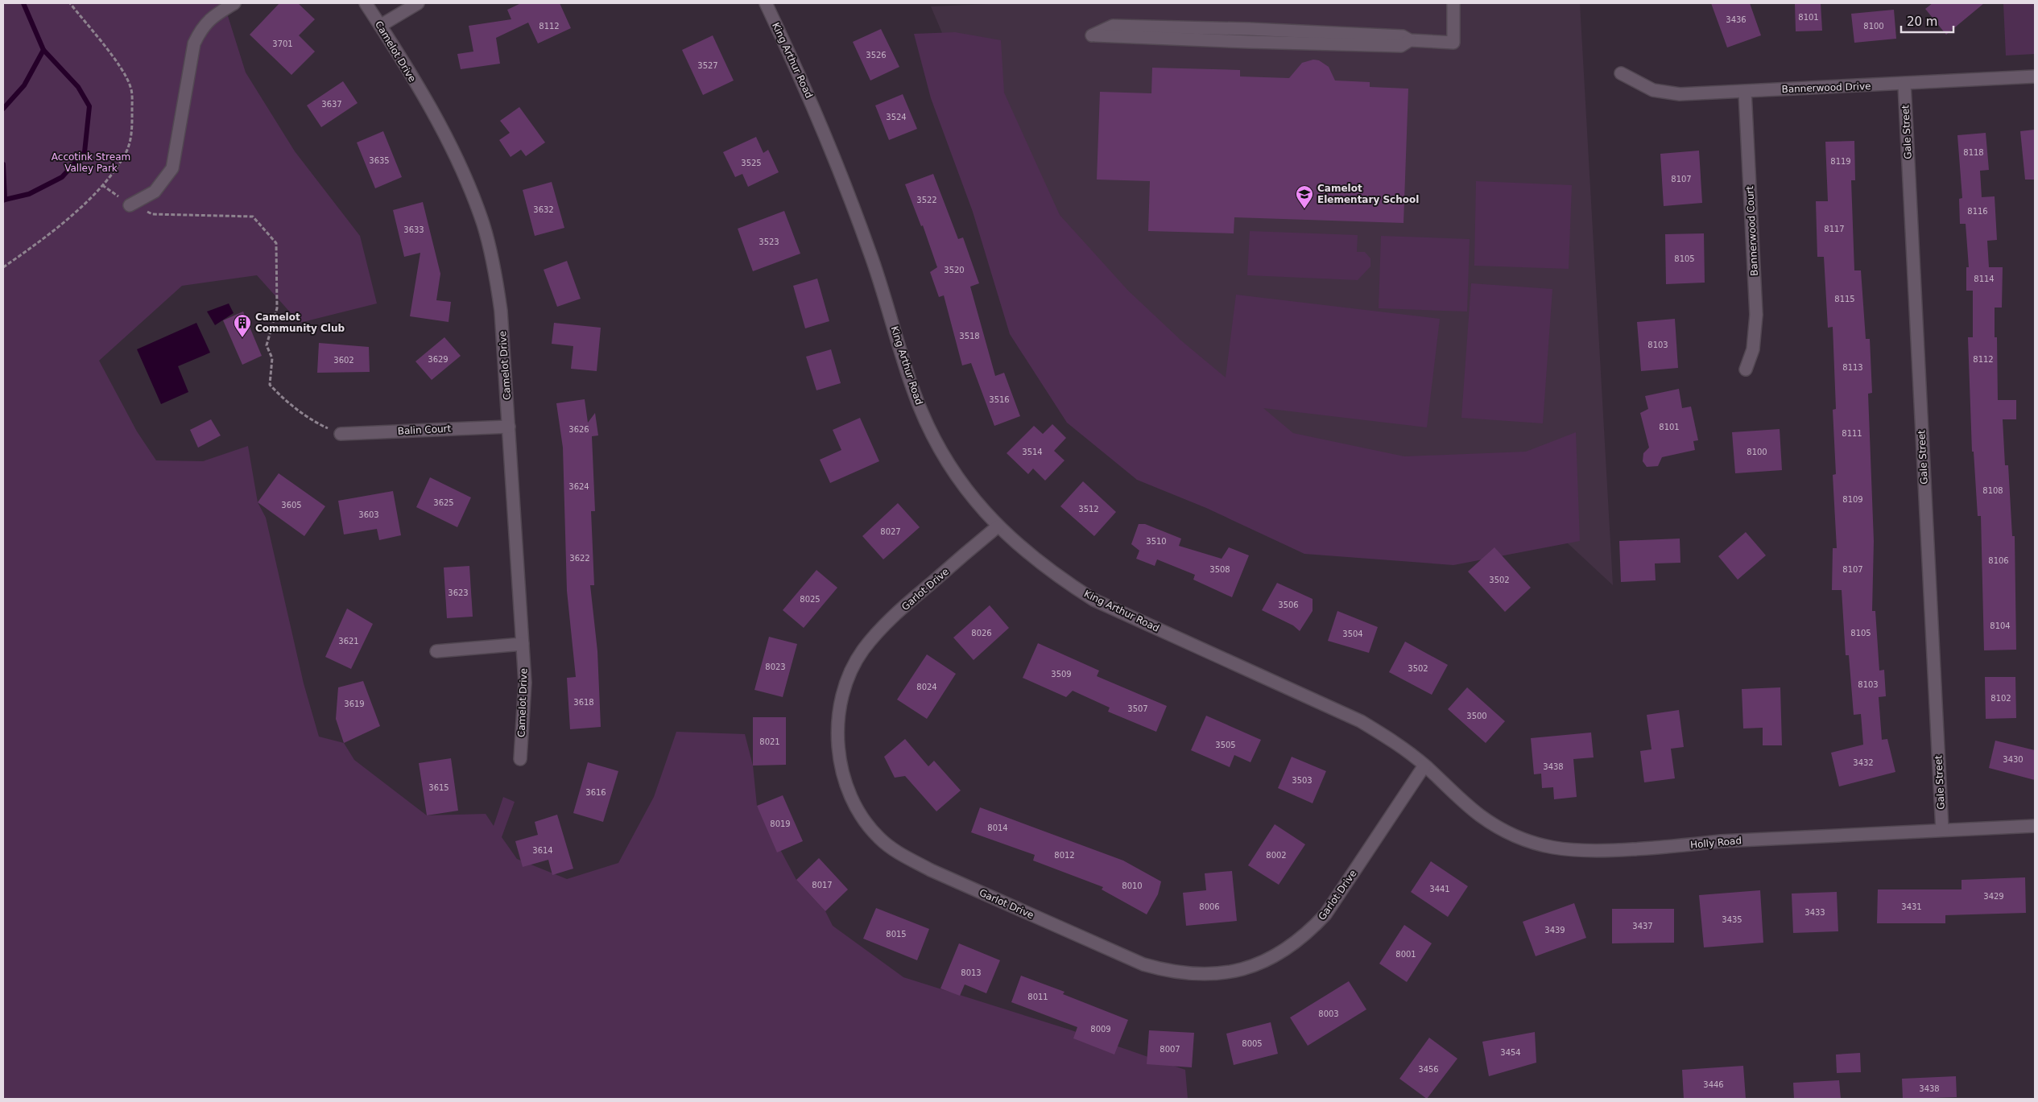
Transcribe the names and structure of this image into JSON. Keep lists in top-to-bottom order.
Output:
{
  "streets": {
    "street": [
      "Camelot Drive",
      "King Arthur Road",
      "Bannerwood Drive",
      "Gale Street",
      "Bannerwood Court",
      "Balin Court",
      "Garlot Drive",
      "Holly Road"
    ]
  },
  "crossings": [
    ["Camelot Drive", "Balin Court"],
    ["King Arthur Road", "Garlot Drive"],
    ["King Arthur Road", "Holly Road"],
    ["Bannerwood Drive", "Gale Street"],
    ["Bannerwood Drive", "Bannerwood Court"],
    ["Gale Street", "Holly Road"],
    ["Garlot Drive", "Holly Road"]
  ],
  "parks": ["Accotink Stream Valley Park"],
  "places": {
    "school or university": ["Camelot Elementary School"],
    "building": ["Camelot Community Club"]
  },
  "house_numbers": [
    "8101",
    "3436",
    "8112",
    "8100",
    "3701",
    "3526",
    "3527",
    "3637",
    "3524",
    "8118",
    "3635",
    "8119",
    "3525",
    "8107",
    "3522",
    "3632",
    "8116",
    "8117",
    "3633",
    "3523",
    "8105",
    "3520",
    "8114",
    "8115",
    "3518",
    "8103",
    "3629",
    "8112",
    "3602",
    "8113",
    "3516",
    "8101",
    "3626",
    "8111",
    "3514",
    "8100",
    "3624",
    "8108",
    "8109",
    "3625",
    "3605",
    "3512",
    "3603",
    "8027",
    "3510",
    "3622",
    "8106",
    "3508",
    "8107",
    "3502",
    "3623",
    "8025",
    "3506",
    "8104",
    "8026",
    "8105",
    "3504",
    "3621",
    "8023",
    "3502",
    "3509",
    "8103",
    "8024",
    "8102",
    "3618",
    "3619",
    "3507",
    "3500",
    "8021",
    "3505",
    "3430",
    "3432",
    "3438",
    "3503",
    "3615",
    "3616",
    "8019",
    "8014",
    "3614",
    "8012",
    "8002",
    "8017",
    "8010",
    "3441",
    "3429",
    "8006",
    "3431",
    "3433",
    "3435",
    "3437",
    "3439",
    "8015",
    "8001",
    "8013",
    "8011",
    "8003",
    "8009",
    "8005",
    "8007",
    "3454",
    "3456",
    "3446",
    "3438"
  ],
  "scale_bar": "20 m"
}
